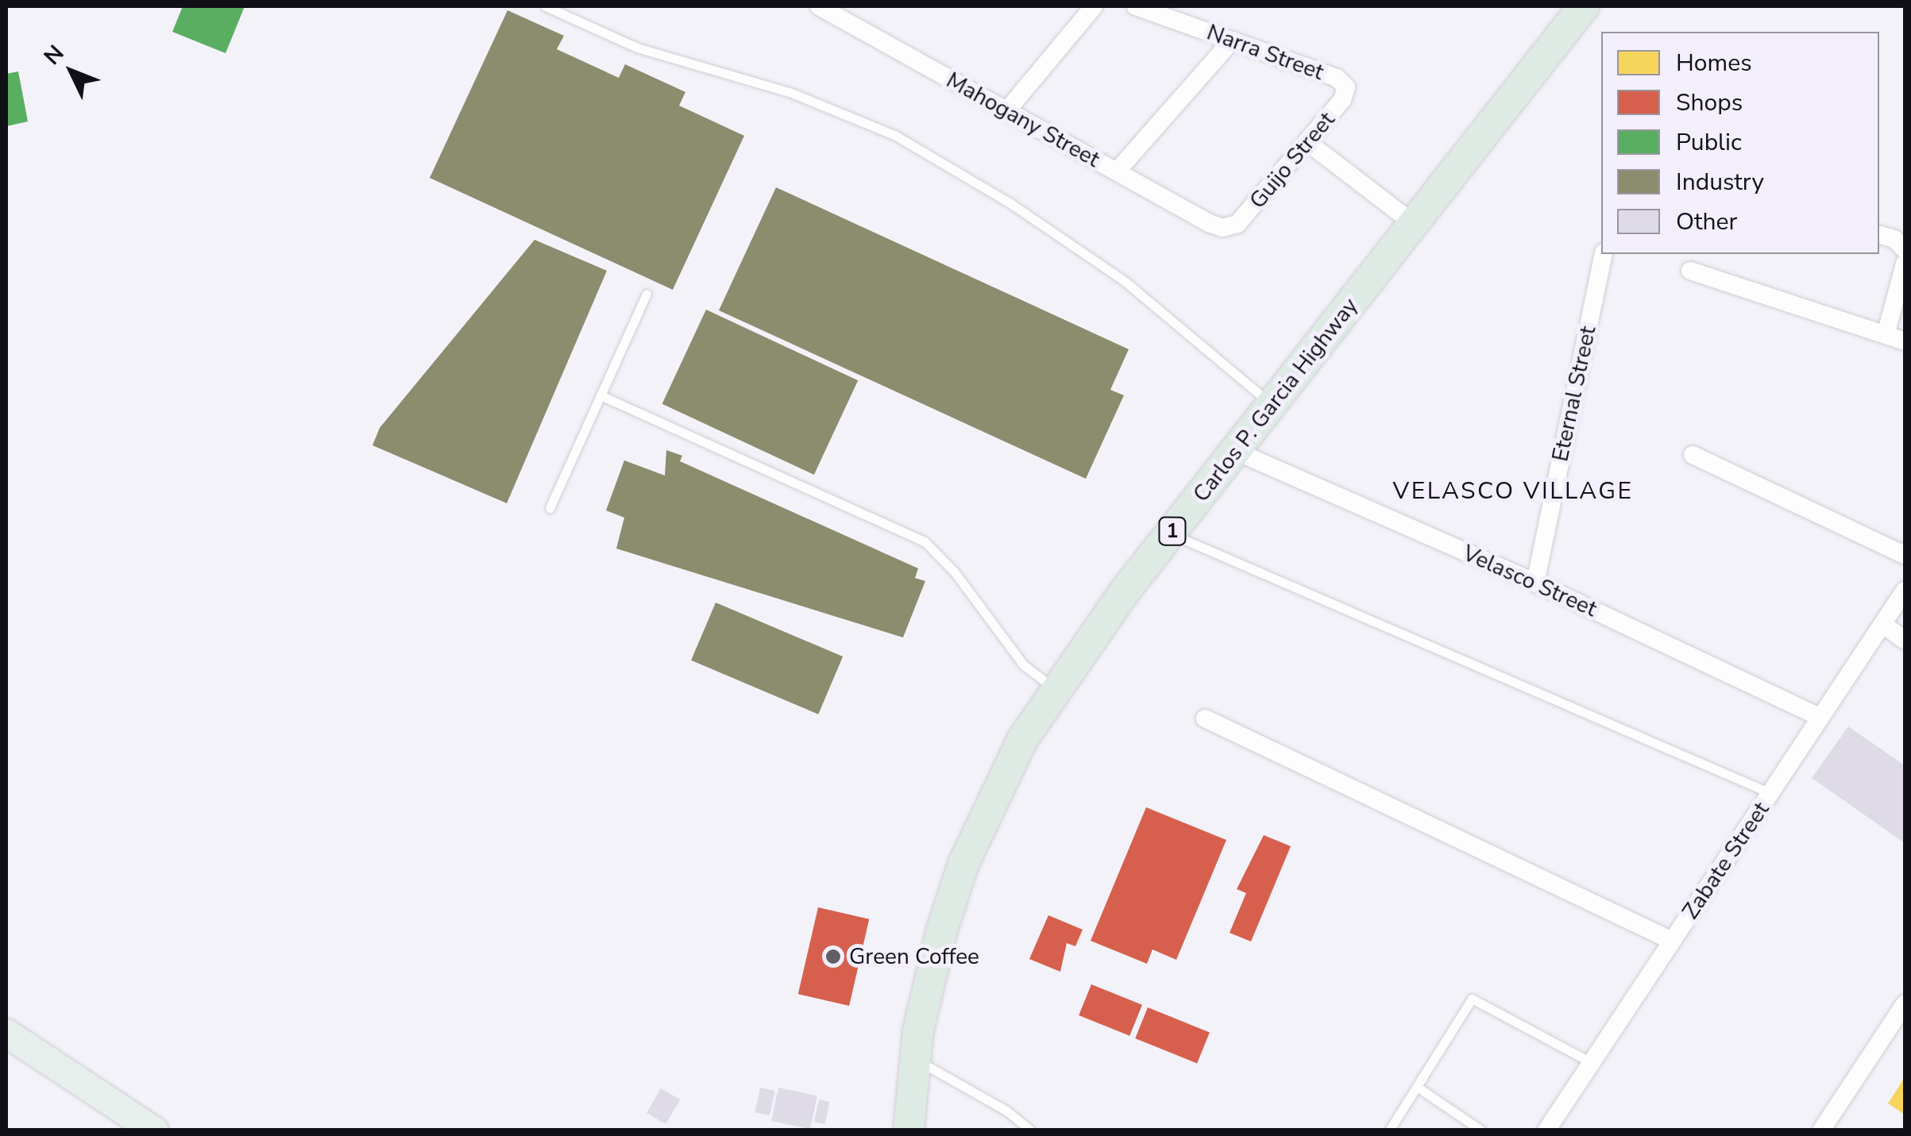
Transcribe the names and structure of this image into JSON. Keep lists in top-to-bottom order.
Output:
{
  "streets": {
    "highway": ["Carlos P. Garcia Highway", "1"],
    "street": [
      "Narra Street",
      "Mahogany Street",
      "Guijo Street",
      "Eternal Street",
      "Velasco Street",
      "Zabate Street"
    ]
  },
  "crossings": [
    ["Narra Street", "Guijo Street"],
    ["Mahogany Street", "Guijo Street"],
    ["Eternal Street", "Velasco Street"],
    ["Carlos P. Garcia Highway", "Velasco Street"],
    ["Velasco Street", "Zabate Street"]
  ],
  "districts": ["VELASCO VILLAGE"],
  "places": ["Green Coffee"],
  "legend": [
    "Homes",
    "Shops",
    "Public",
    "Industry",
    "Other"
  ],
  "north": "top left"
}
